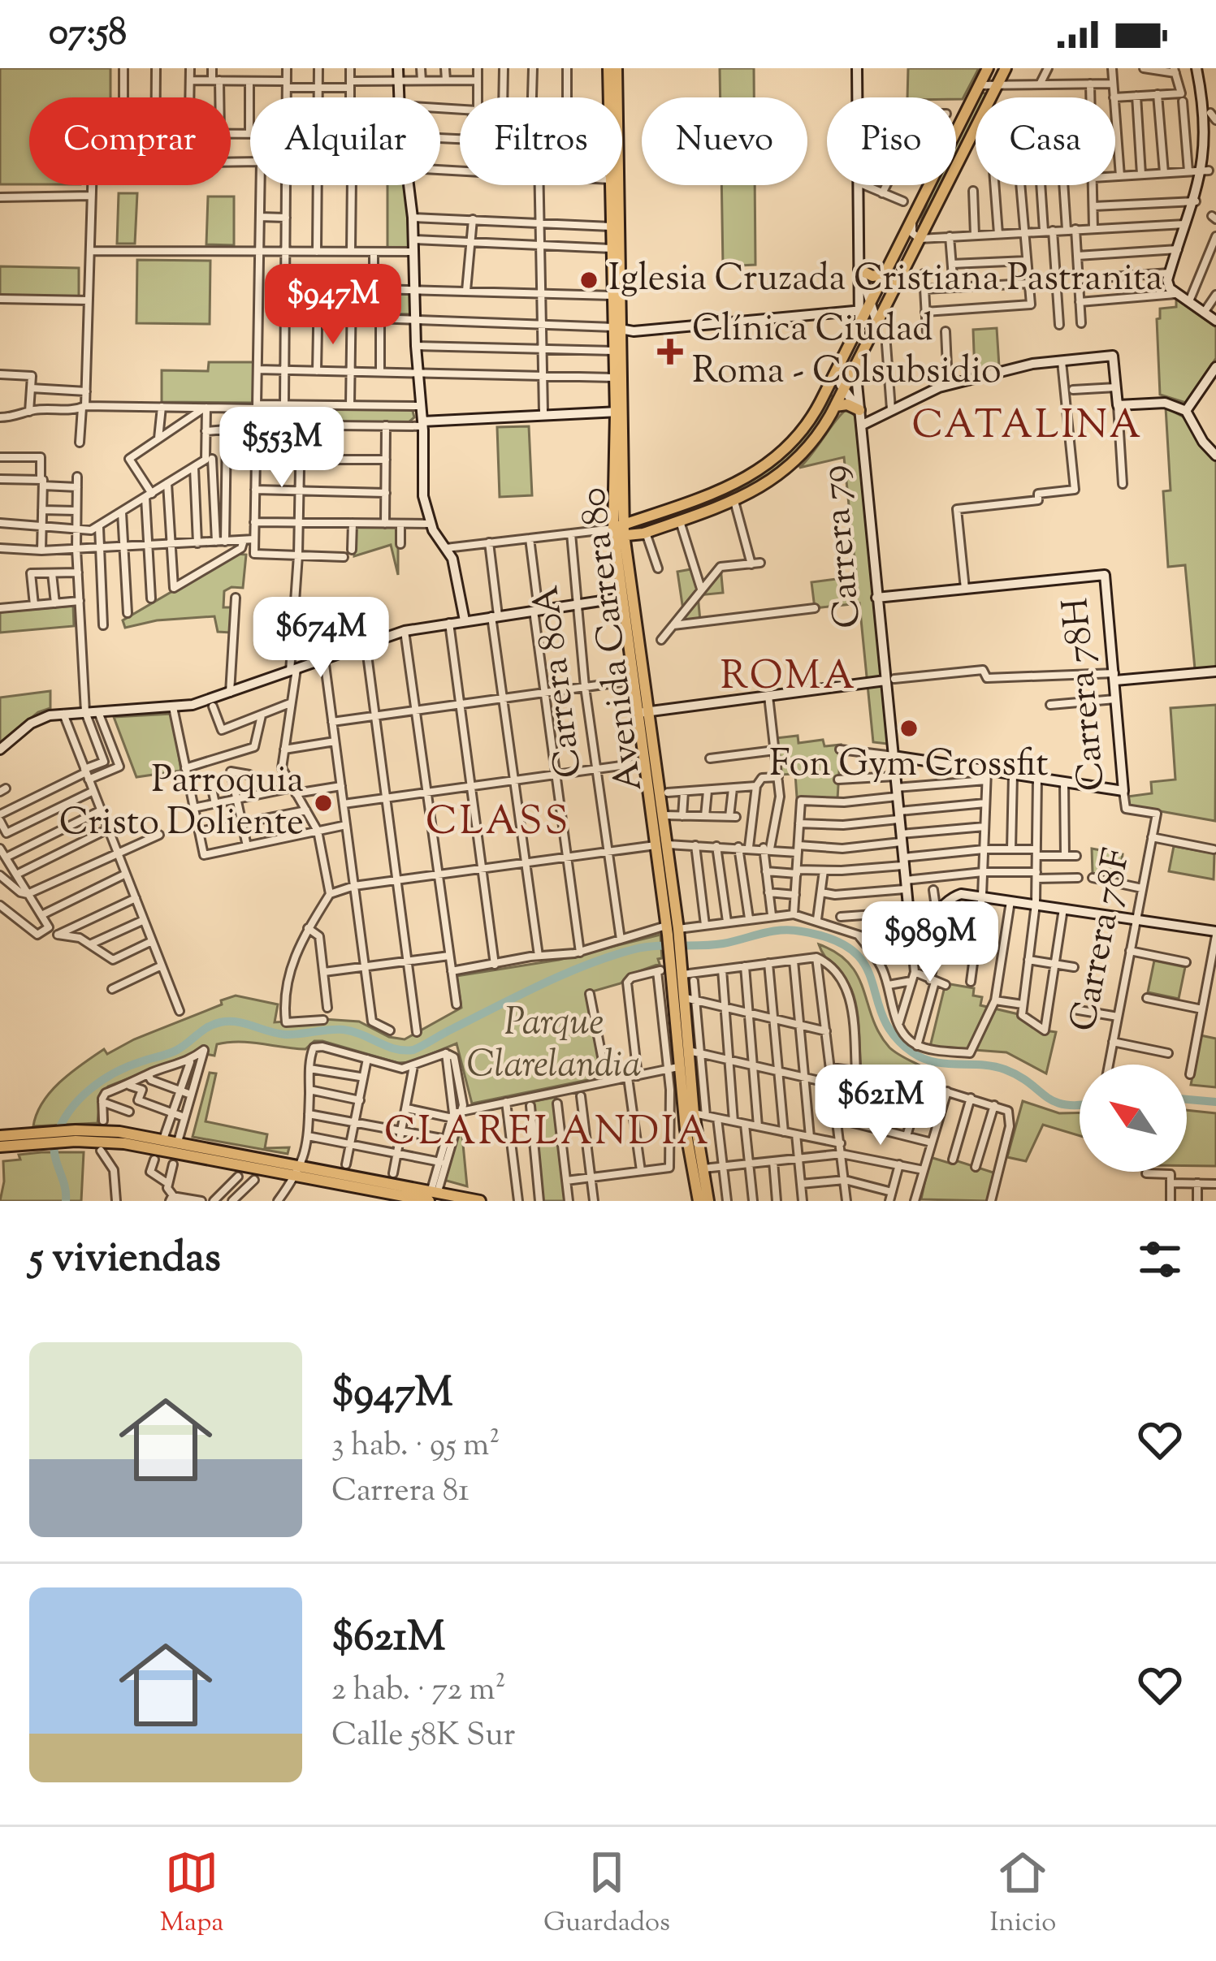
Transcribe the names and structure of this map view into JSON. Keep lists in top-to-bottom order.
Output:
{
  "streets": {
    "main road": ["Avenida Carrera 80"],
    "street": [
      "Carrera 79",
      "Carrera 80A",
      "Carrera 78H",
      "Carrera 78F"
    ]
  },
  "crossings": [
    ["Carrera 78H", "Carrera 78F"]
  ],
  "districts": [
    "CATALINA",
    "ROMA",
    "CLASS",
    "CLARELANDIA"
  ],
  "parks": ["Parque Clarelandia"],
  "places": {
    "other": ["Iglesia Cruzada Cristiana Pastranita", "Fon Gym Crossfit", "Parroquia Cristo Doliente"],
    "health": ["Clínica Ciudad Roma - Colsubsidio"]
  },
  "north": "top left",
  "page": {
    "status": "07:58",
    "chip": [
      "Comprar",
      "Alquilar",
      "Filtros",
      "Nuevo",
      "Piso",
      "Casa"
    ],
    "price": [
      "$947M",
      "$553M",
      "$674M",
      "$989M",
      "$621M"
    ],
    "heading": "5 viviendas",
    "list": [
      {
        "name": "$947M",
        "note": "3 hab. · 95 m² · Carrera 81"
      },
      {
        "name": "$621M",
        "note": "2 hab. · 72 m² · Calle 58K Sur"
      }
    ],
    "tabs": ["Mapa", "Guardados", "Inicio"]
  }
}
